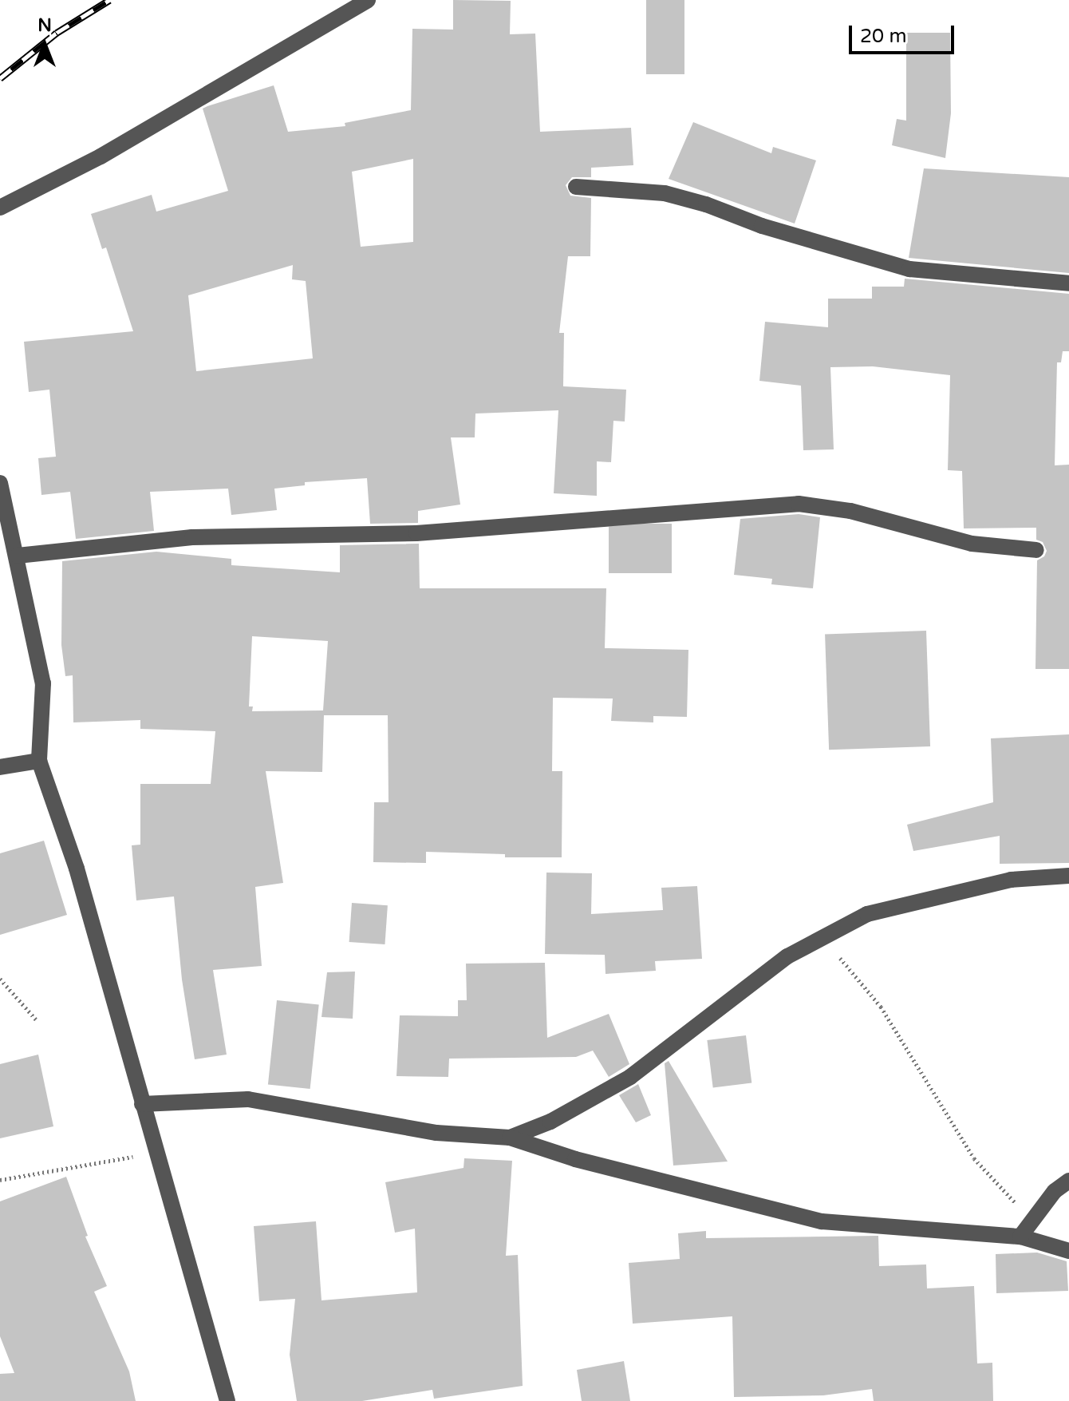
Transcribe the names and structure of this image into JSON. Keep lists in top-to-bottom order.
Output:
{
  "scale_bar": "20 m",
  "north": "top"
}
